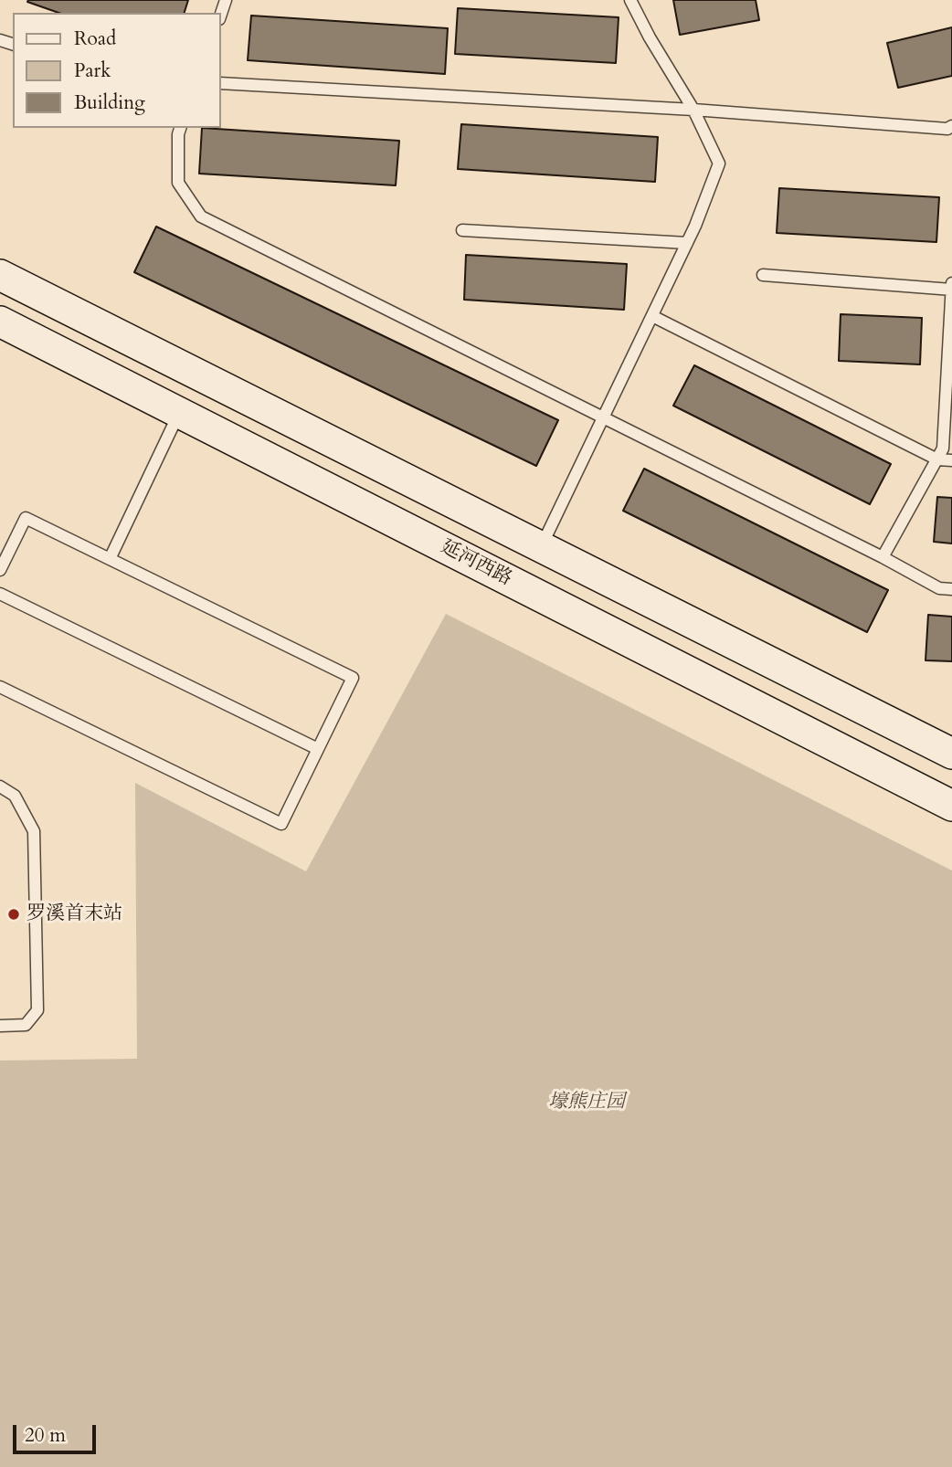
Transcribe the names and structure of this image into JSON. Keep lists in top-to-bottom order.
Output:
{
  "streets": {
    "street": ["延河西路"]
  },
  "parks": ["壕熊庄园"],
  "places": ["罗溪首末站"],
  "legend": ["Road", "Park", "Building"],
  "scale_bar": "20 m"
}
